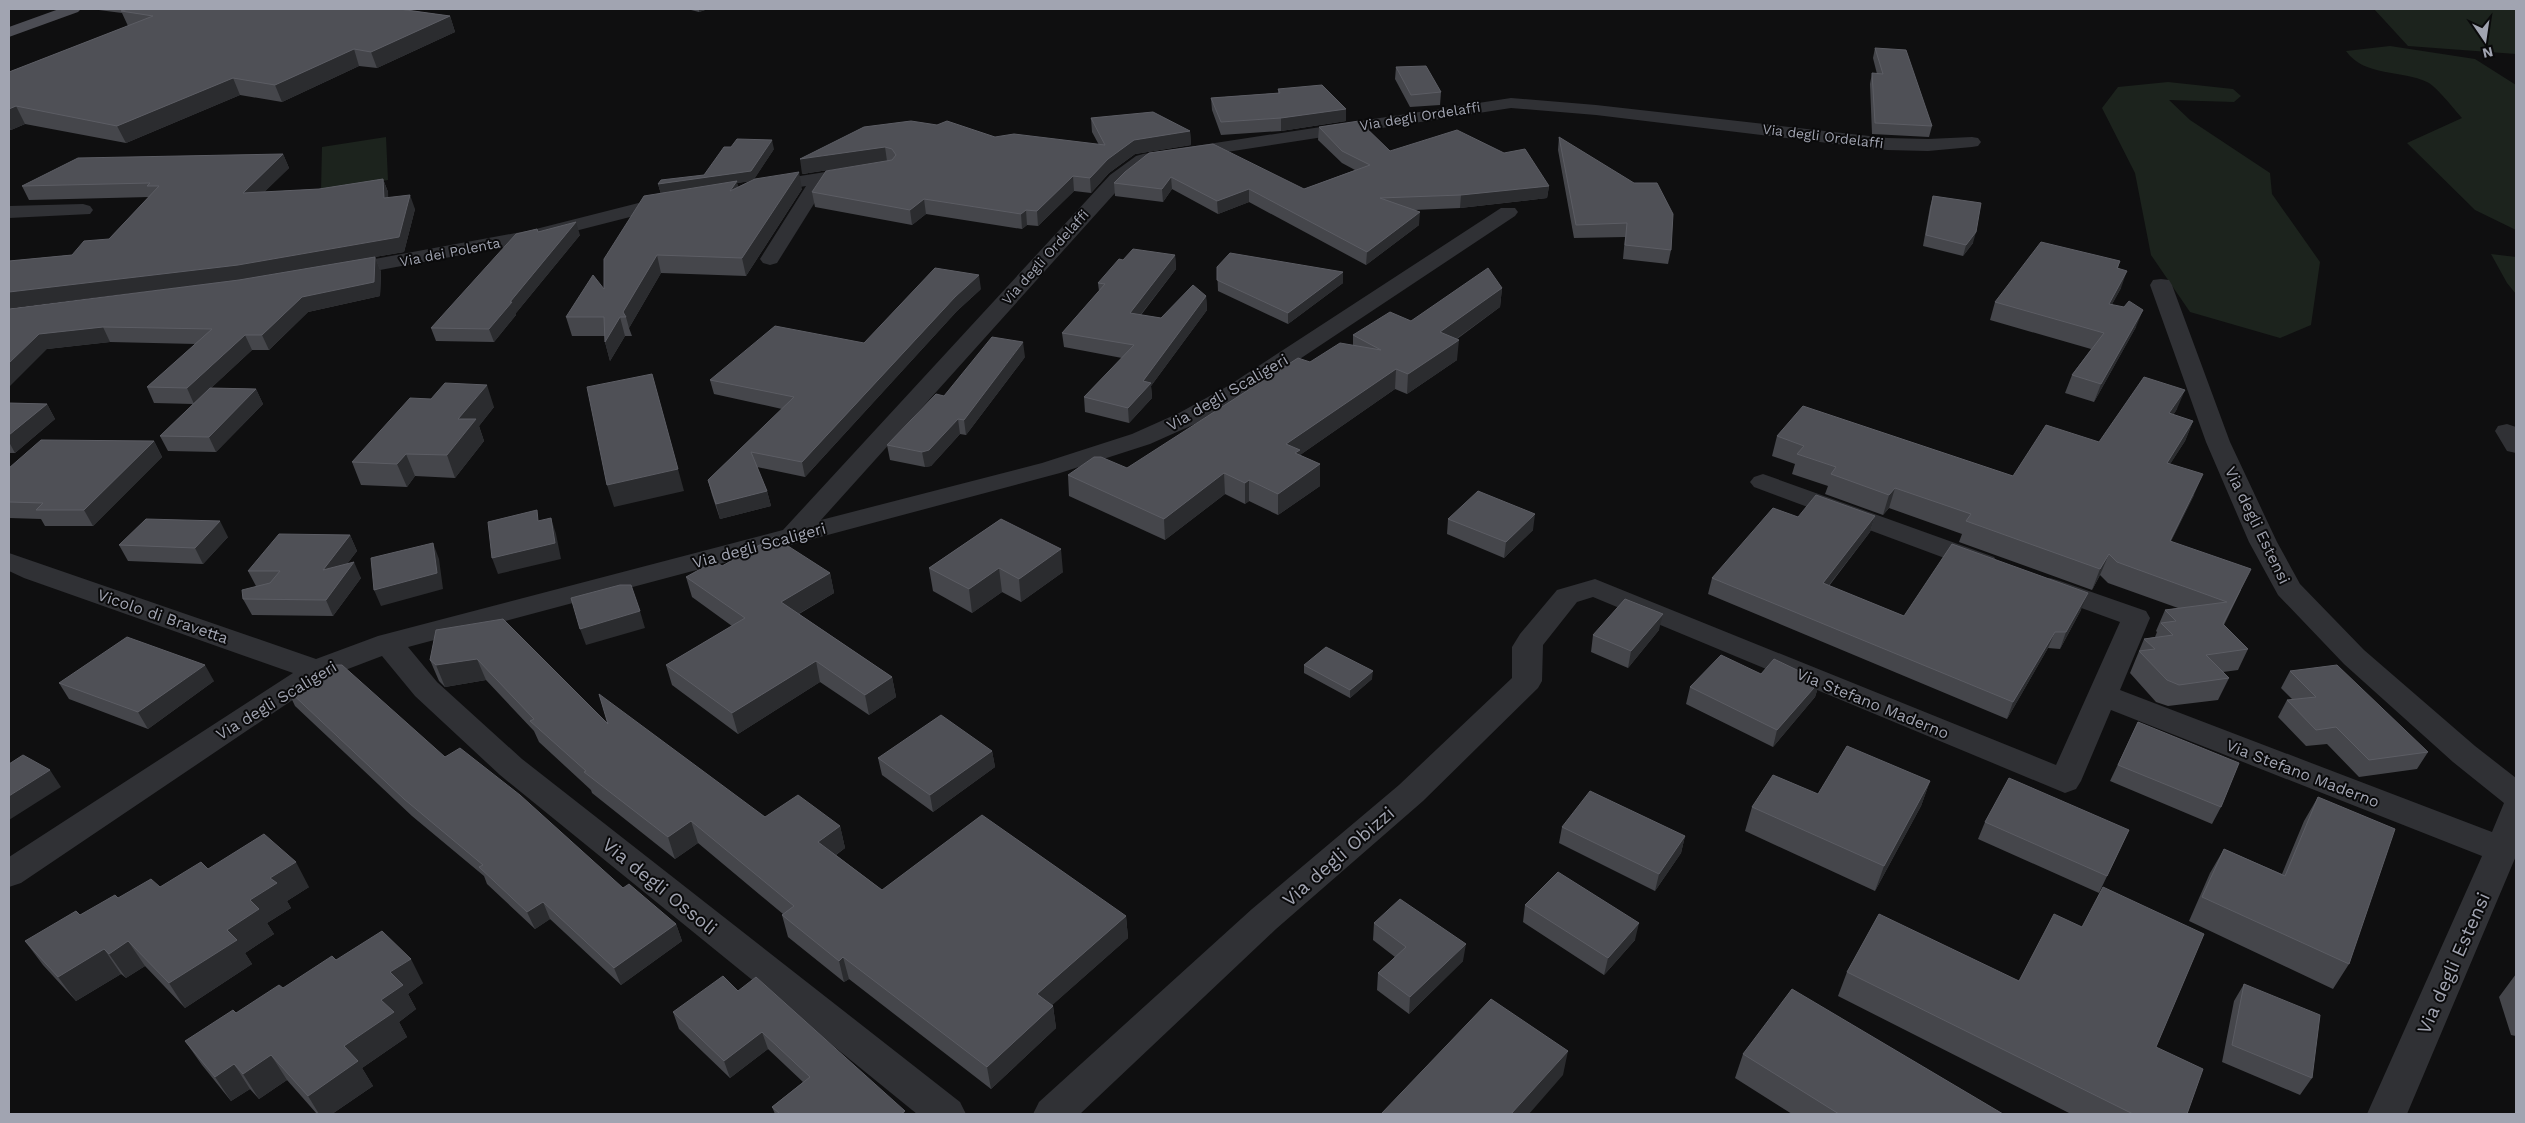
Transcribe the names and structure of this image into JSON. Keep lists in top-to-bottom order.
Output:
{
  "streets": {
    "street": [
      "Via degli Ordelaffi",
      "Via dei Polenta",
      "Via degli Scaligeri",
      "Via degli Estensi",
      "Vicolo di Bravetta",
      "Via Stefano Maderno",
      "Via degli Obizzi",
      "Via degli Ossoli"
    ]
  },
  "crossings": [
    ["Via degli Ordelaffi", "Via degli Scaligeri"],
    ["Via degli Scaligeri", "Vicolo di Bravetta"],
    ["Via degli Scaligeri", "Via degli Ossoli"],
    ["Via degli Estensi", "Via Stefano Maderno"],
    ["Via Stefano Maderno", "Via degli Obizzi"]
  ],
  "north": "bottom"
}
